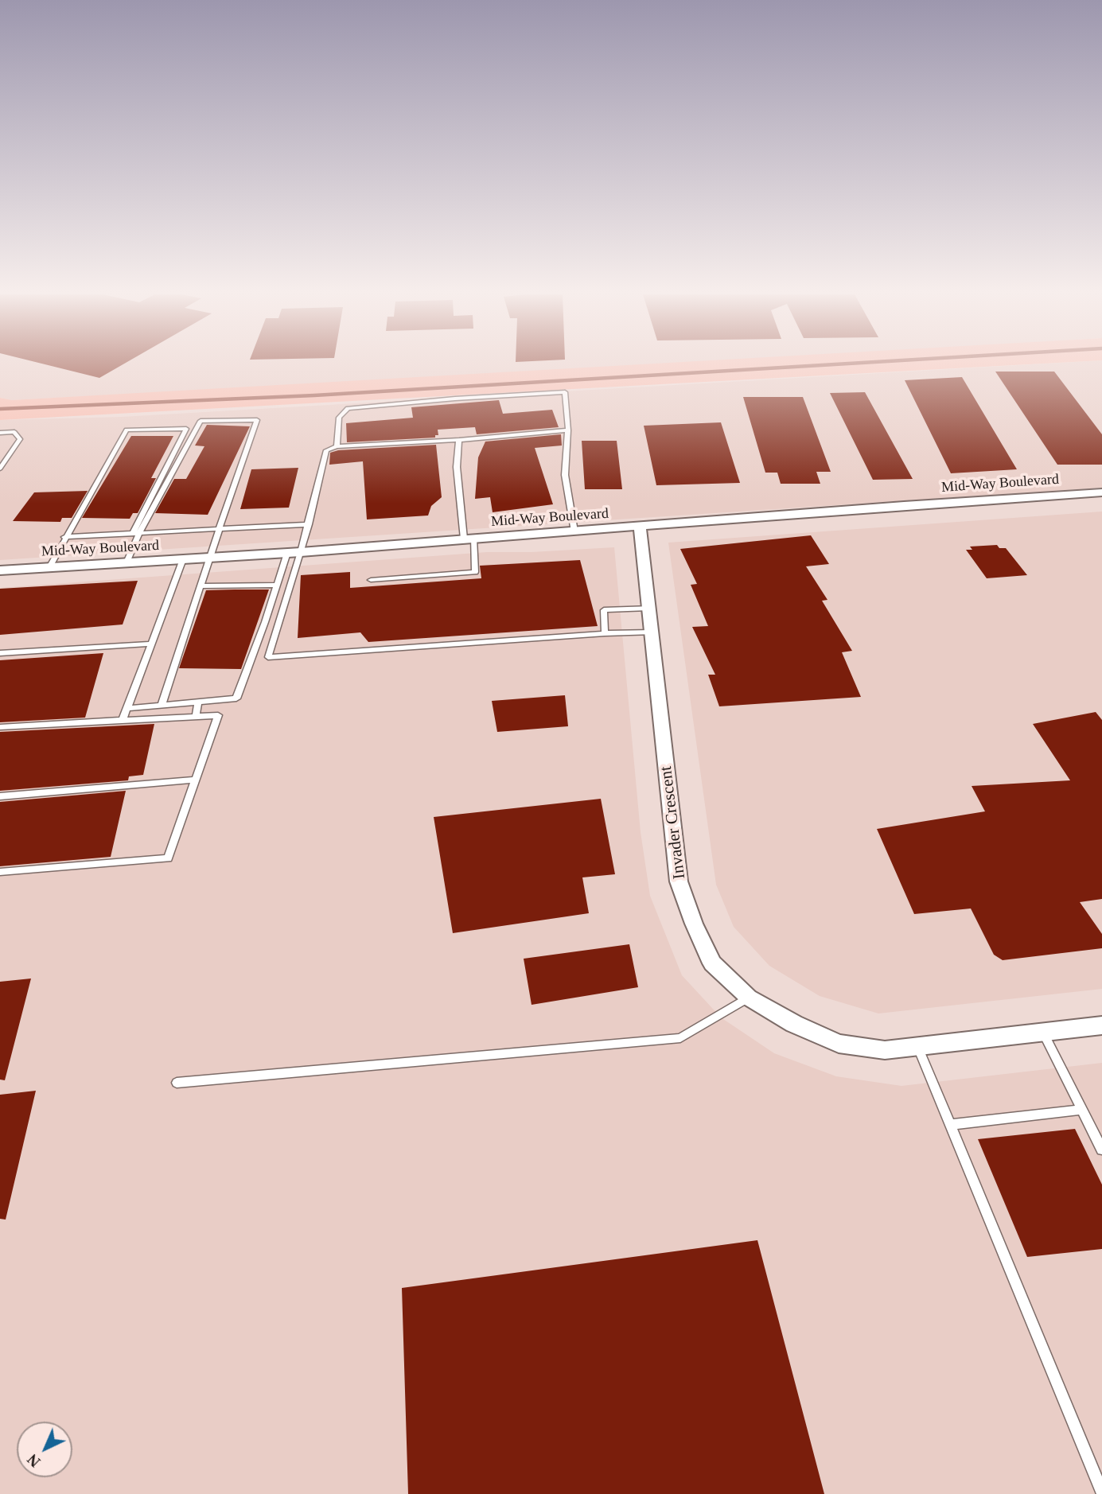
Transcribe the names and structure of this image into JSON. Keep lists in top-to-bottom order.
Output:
{
  "streets": {
    "street": ["Mid-Way Boulevard", "Invader Crescent"]
  },
  "crossings": [
    ["Mid-Way Boulevard", "Invader Crescent"]
  ],
  "north": "bottom left"
}
